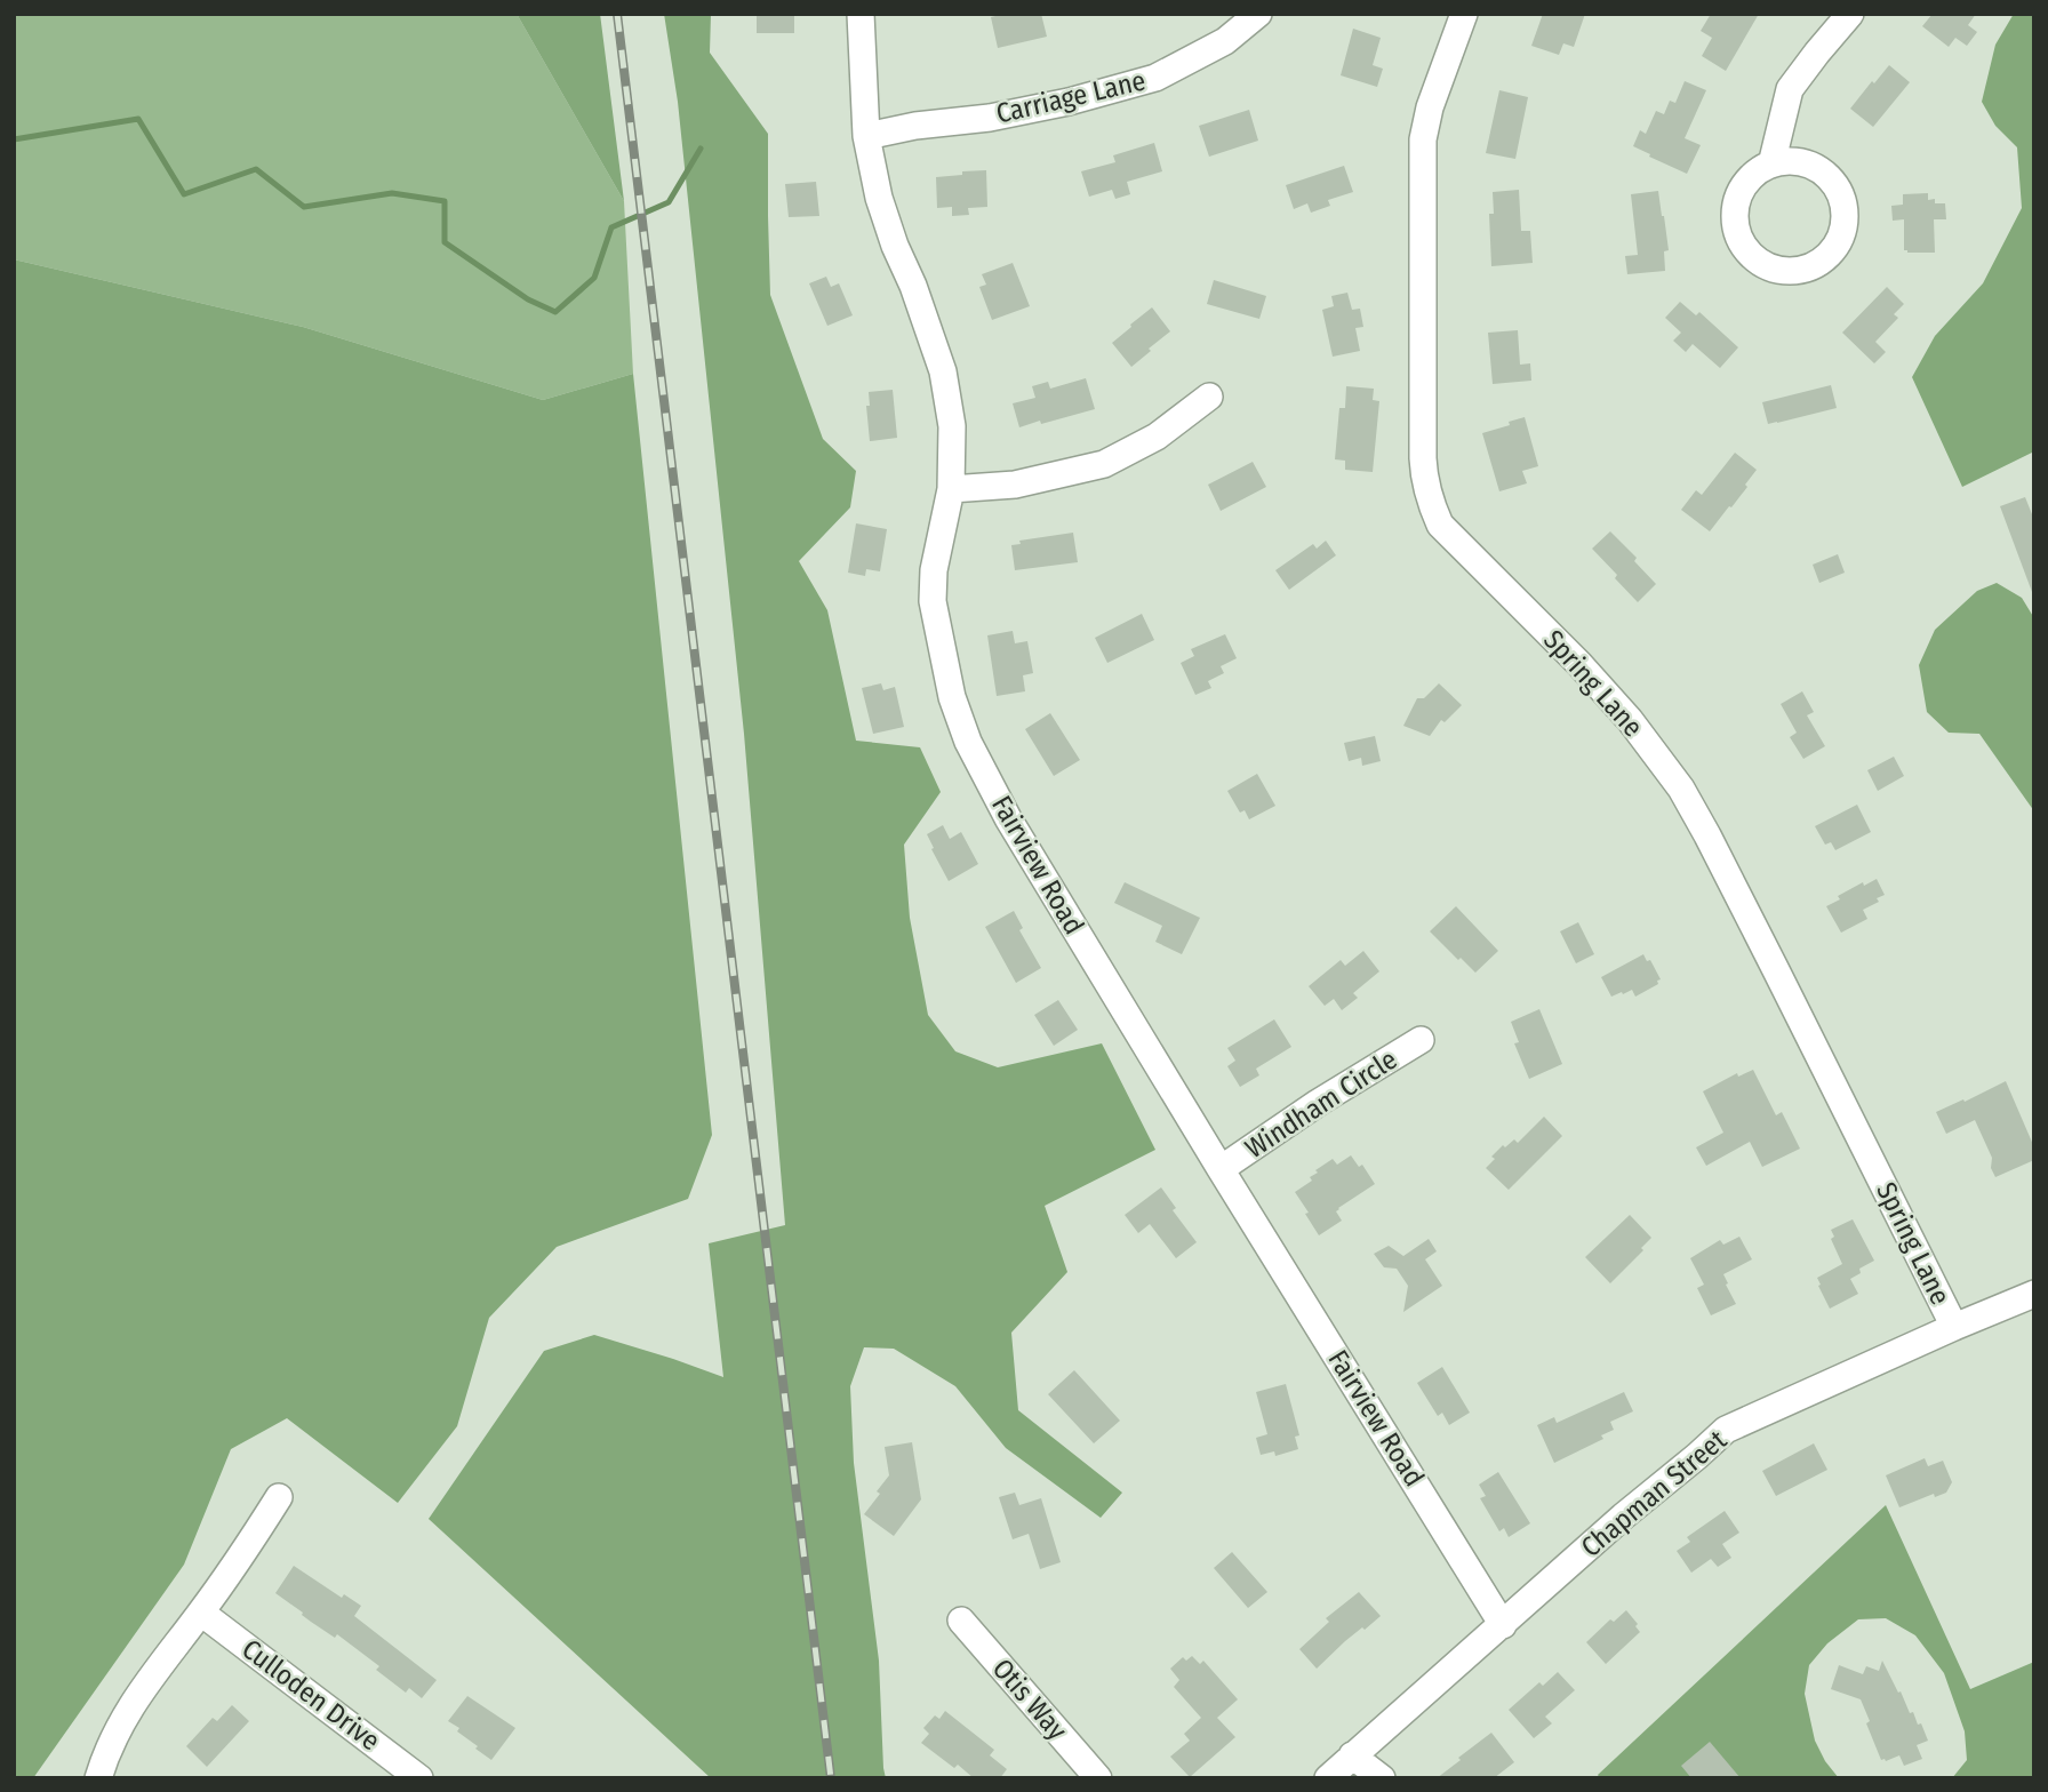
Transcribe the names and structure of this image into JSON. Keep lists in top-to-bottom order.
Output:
{
  "streets": {
    "street": [
      "Carriage Lane",
      "Spring Lane",
      "Fairview Road",
      "Windham Circle",
      "Chapman Street",
      "Culloden Drive",
      "Otis Way"
    ]
  },
  "crossings": [
    ["Carriage Lane", "Fairview Road"],
    ["Spring Lane", "Chapman Street"],
    ["Fairview Road", "Windham Circle"],
    ["Fairview Road", "Chapman Street"]
  ]
}
